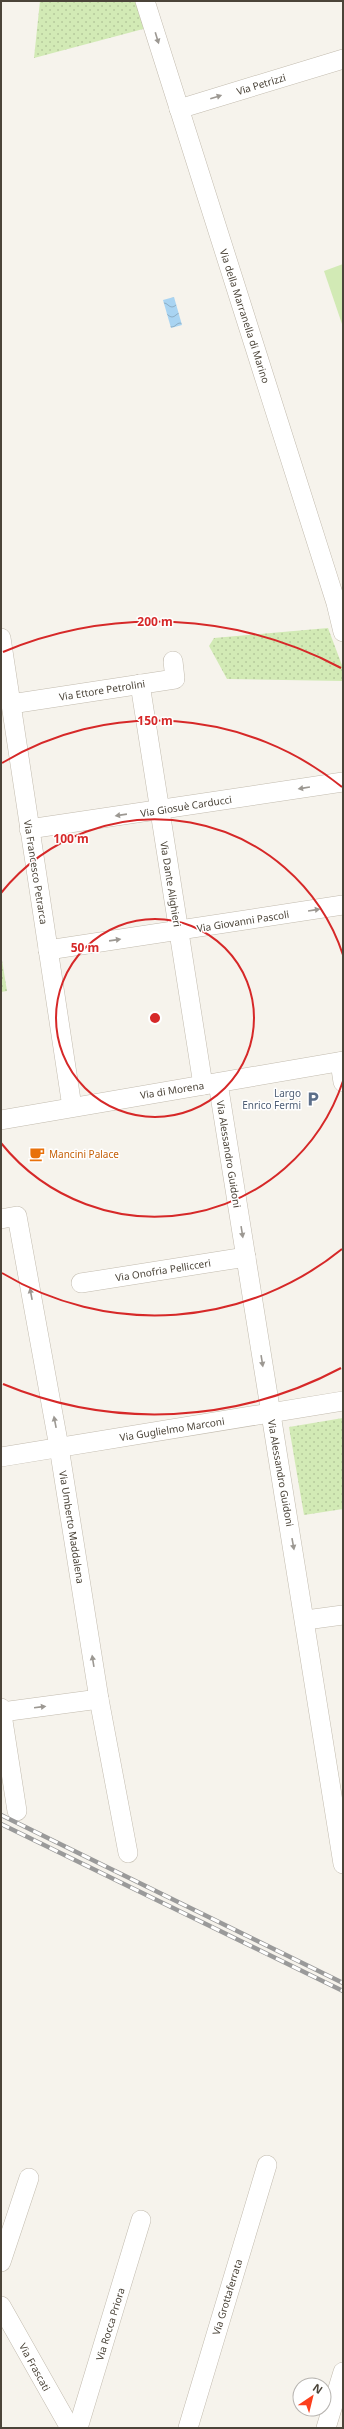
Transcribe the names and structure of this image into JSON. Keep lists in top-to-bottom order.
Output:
{
  "streets": {
    "street": [
      "Via Petrizzi",
      "Via della Marranella di Marino",
      "Via Ettore Petrolini",
      "Via Giosuè Carducci",
      "Via Francesco Petrarca",
      "Via Dante Alighieri",
      "Via Giovanni Pascoli",
      "Via di Morena",
      "Via Alessandro Guidoni",
      "Via Onofria Pellicceri",
      "Via Guglielmo Marconi",
      "Via Umberto Maddalena",
      "Via Grottaferrata",
      "Via Rocca Priora",
      "Via Frascati"
    ]
  },
  "crossings": [
    ["Via Petrizzi", "Via della Marranella di Marino"],
    ["Via Ettore Petrolini", "Via Francesco Petrarca"],
    ["Via Ettore Petrolini", "Via Dante Alighieri"],
    ["Via Giosuè Carducci", "Via Francesco Petrarca"],
    ["Via Giosuè Carducci", "Via Dante Alighieri"],
    ["Via Francesco Petrarca", "Via Giovanni Pascoli"],
    ["Via Francesco Petrarca", "Via di Morena"],
    ["Via Dante Alighieri", "Via Giovanni Pascoli"],
    ["Via Dante Alighieri", "Via di Morena"],
    ["Via Dante Alighieri", "Via Alessandro Guidoni"],
    ["Via di Morena", "Via Alessandro Guidoni"],
    ["Via Alessandro Guidoni", "Via Onofria Pellicceri"],
    ["Via Alessandro Guidoni", "Via Guglielmo Marconi"],
    ["Via Guglielmo Marconi", "Via Umberto Maddalena"]
  ],
  "one_way": [
    "Via Petrizzi",
    "Via Giosuè Carducci",
    "Via Giovanni Pascoli",
    "Via Alessandro Guidoni",
    "Via Umberto Maddalena"
  ],
  "places": {
    "parking": ["Largo Enrico Fermi"],
    "cafe": ["Mancini Palace"]
  },
  "north": "top right",
  "rings": [
    "200 m",
    "150 m",
    "100 m",
    "50 m"
  ]
}
